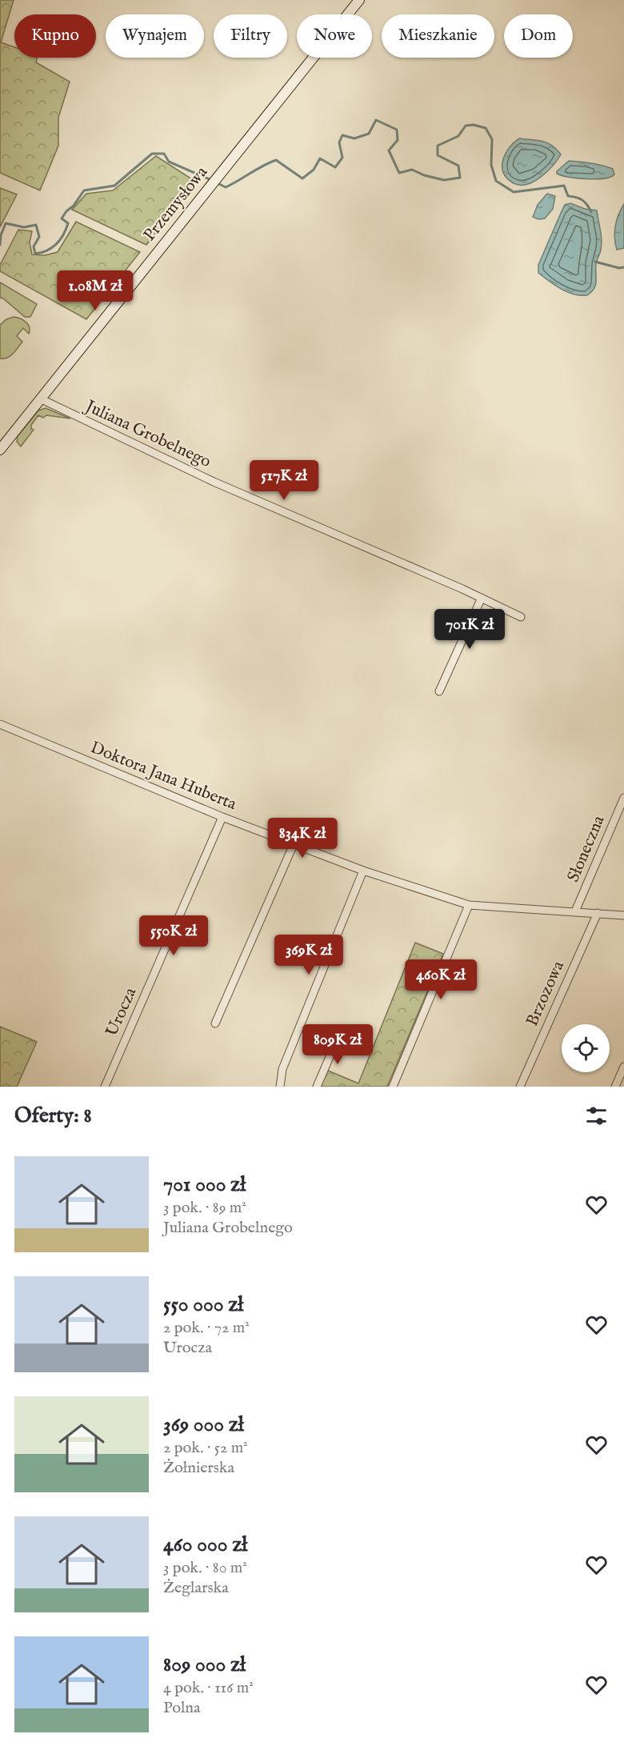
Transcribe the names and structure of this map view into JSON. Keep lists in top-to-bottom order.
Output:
{
  "streets": {
    "street": [
      "Przemysłowa",
      "Juliana Grobelnego",
      "Doktora Jana Huberta",
      "Słoneczna",
      "Brzozowa",
      "Urocza"
    ]
  },
  "crossings": [
    ["Przemysłowa", "Juliana Grobelnego"],
    ["Doktora Jana Huberta", "Słoneczna"],
    ["Doktora Jana Huberta", "Brzozowa"],
    ["Doktora Jana Huberta", "Urocza"]
  ],
  "page": {
    "chip": [
      "Kupno",
      "Wynajem",
      "Filtry",
      "Nowe",
      "Mieszkanie",
      "Dom"
    ],
    "price": [
      "1.08M zł",
      "517K zł",
      "701K zł",
      "834K zł",
      "550K zł",
      "369K zł",
      "460K zł",
      "809K zł"
    ],
    "heading": "Oferty: 8",
    "list": [
      {
        "name": "701 000 zł",
        "note": "3 pok. · 89 m² · Juliana Grobelnego"
      },
      {
        "name": "550 000 zł",
        "note": "2 pok. · 72 m² · Urocza"
      },
      {
        "name": "369 000 zł",
        "note": "2 pok. · 52 m² · Żołnierska"
      },
      {
        "name": "460 000 zł",
        "note": "3 pok. · 80 m² · Żeglarska"
      },
      {
        "name": "809 000 zł",
        "note": "4 pok. · 116 m² · Polna"
      }
    ]
  }
}
